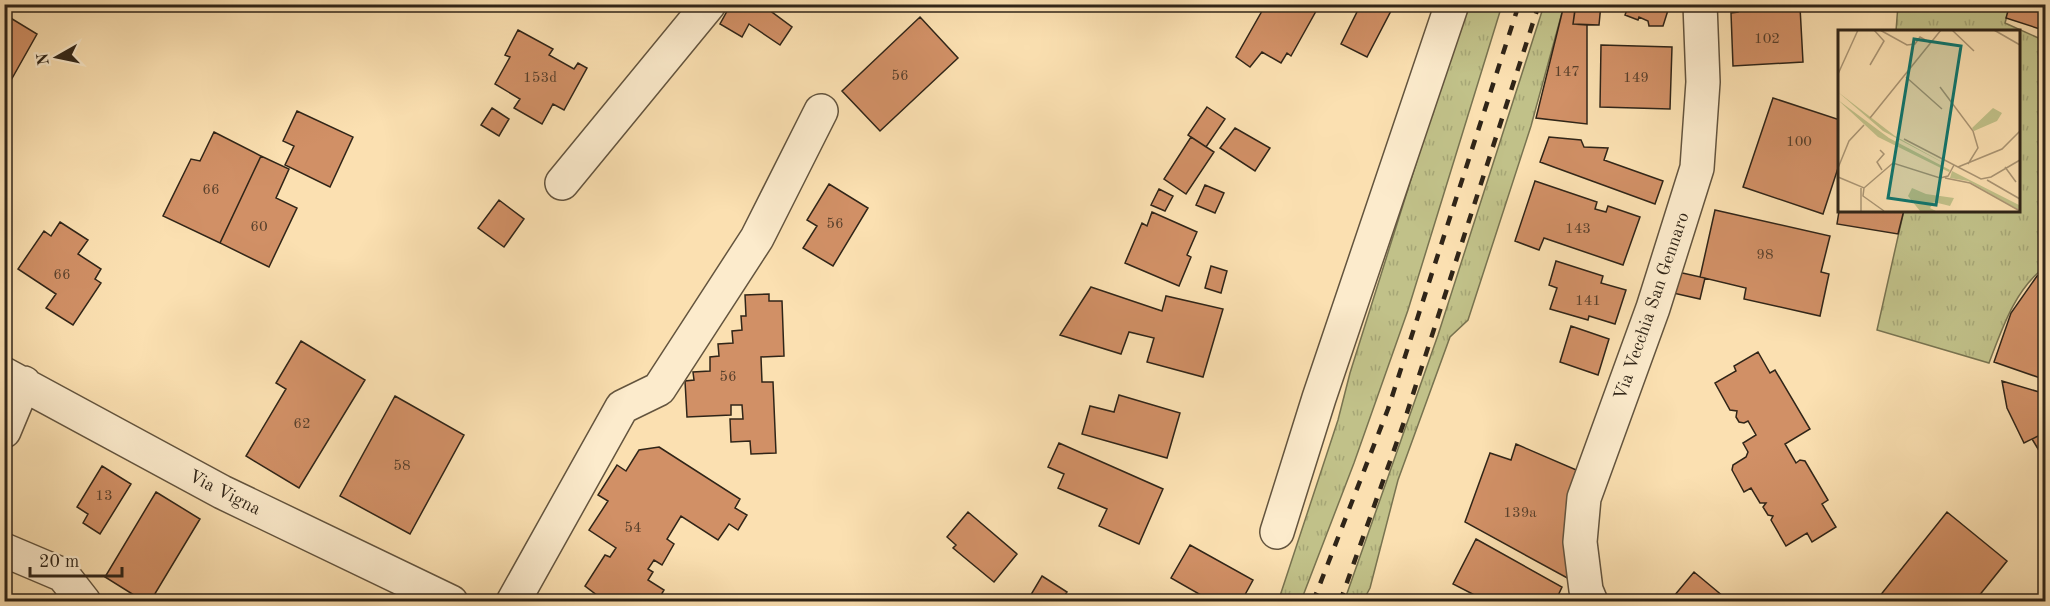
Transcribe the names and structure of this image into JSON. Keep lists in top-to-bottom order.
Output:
{
  "streets": {
    "street": ["Via Vecchia San Gennaro", "Via Vigna"]
  },
  "house_numbers": [
    "102",
    "147",
    "56",
    "153d",
    "149",
    "100",
    "66",
    "56",
    "60",
    "143",
    "98",
    "66",
    "141",
    "56",
    "62",
    "58",
    "13",
    "139a",
    "54"
  ],
  "scale_bar": "20 m",
  "north": "left"
}
